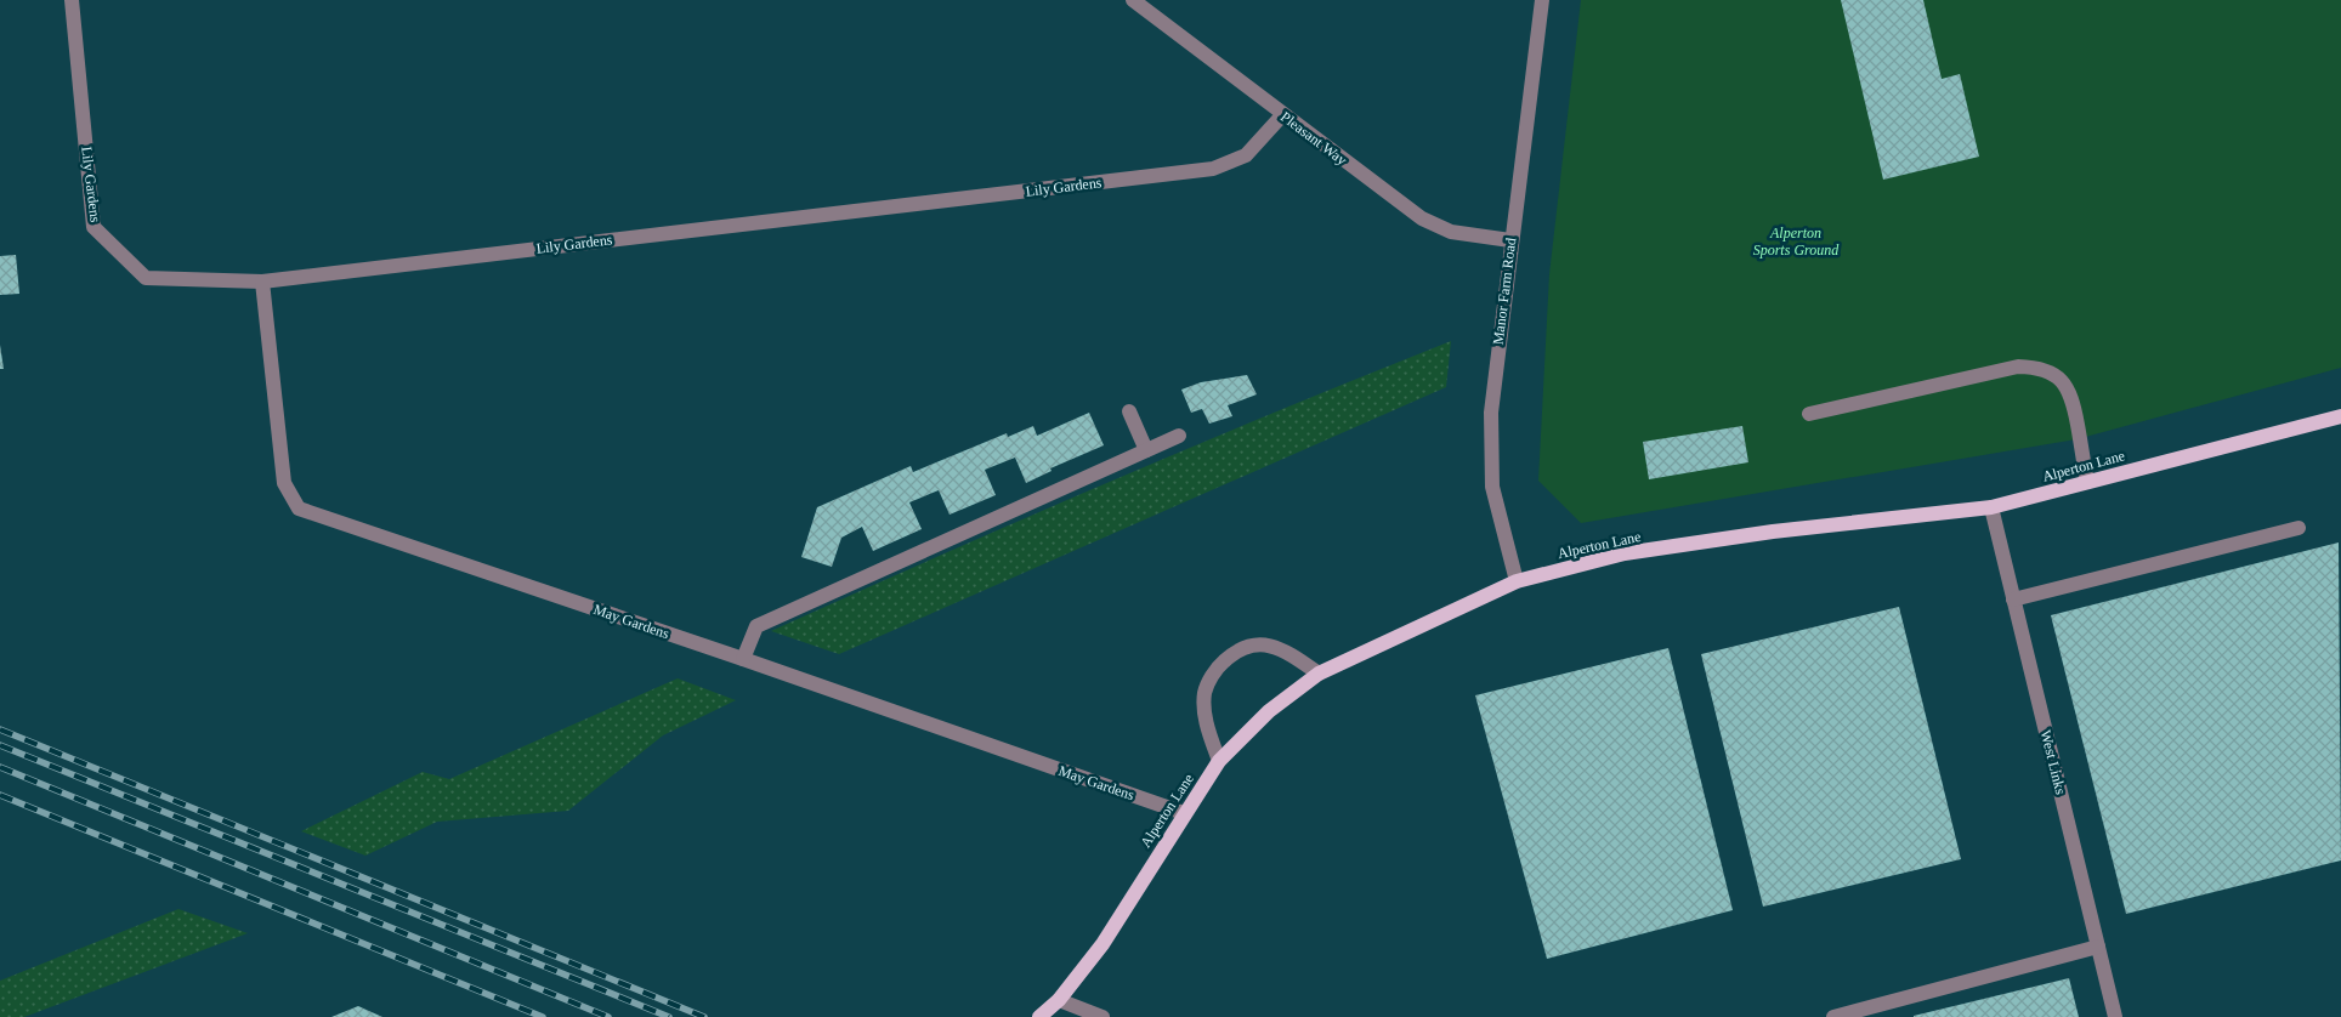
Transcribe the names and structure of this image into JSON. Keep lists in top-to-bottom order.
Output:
{
  "streets": {
    "main road": ["Alperton Lane"],
    "street": [
      "Pleasant Way",
      "Lily Gardens",
      "Manor Farm Road",
      "May Gardens",
      "West Links"
    ]
  },
  "crossings": [
    ["Pleasant Way", "Lily Gardens"],
    ["Pleasant Way", "Manor Farm Road"],
    ["Lily Gardens", "May Gardens"],
    ["Manor Farm Road", "Alperton Lane"],
    ["Alperton Lane", "May Gardens"],
    ["Alperton Lane", "West Links"]
  ],
  "parks": ["Alperton Sports Ground"]
}
